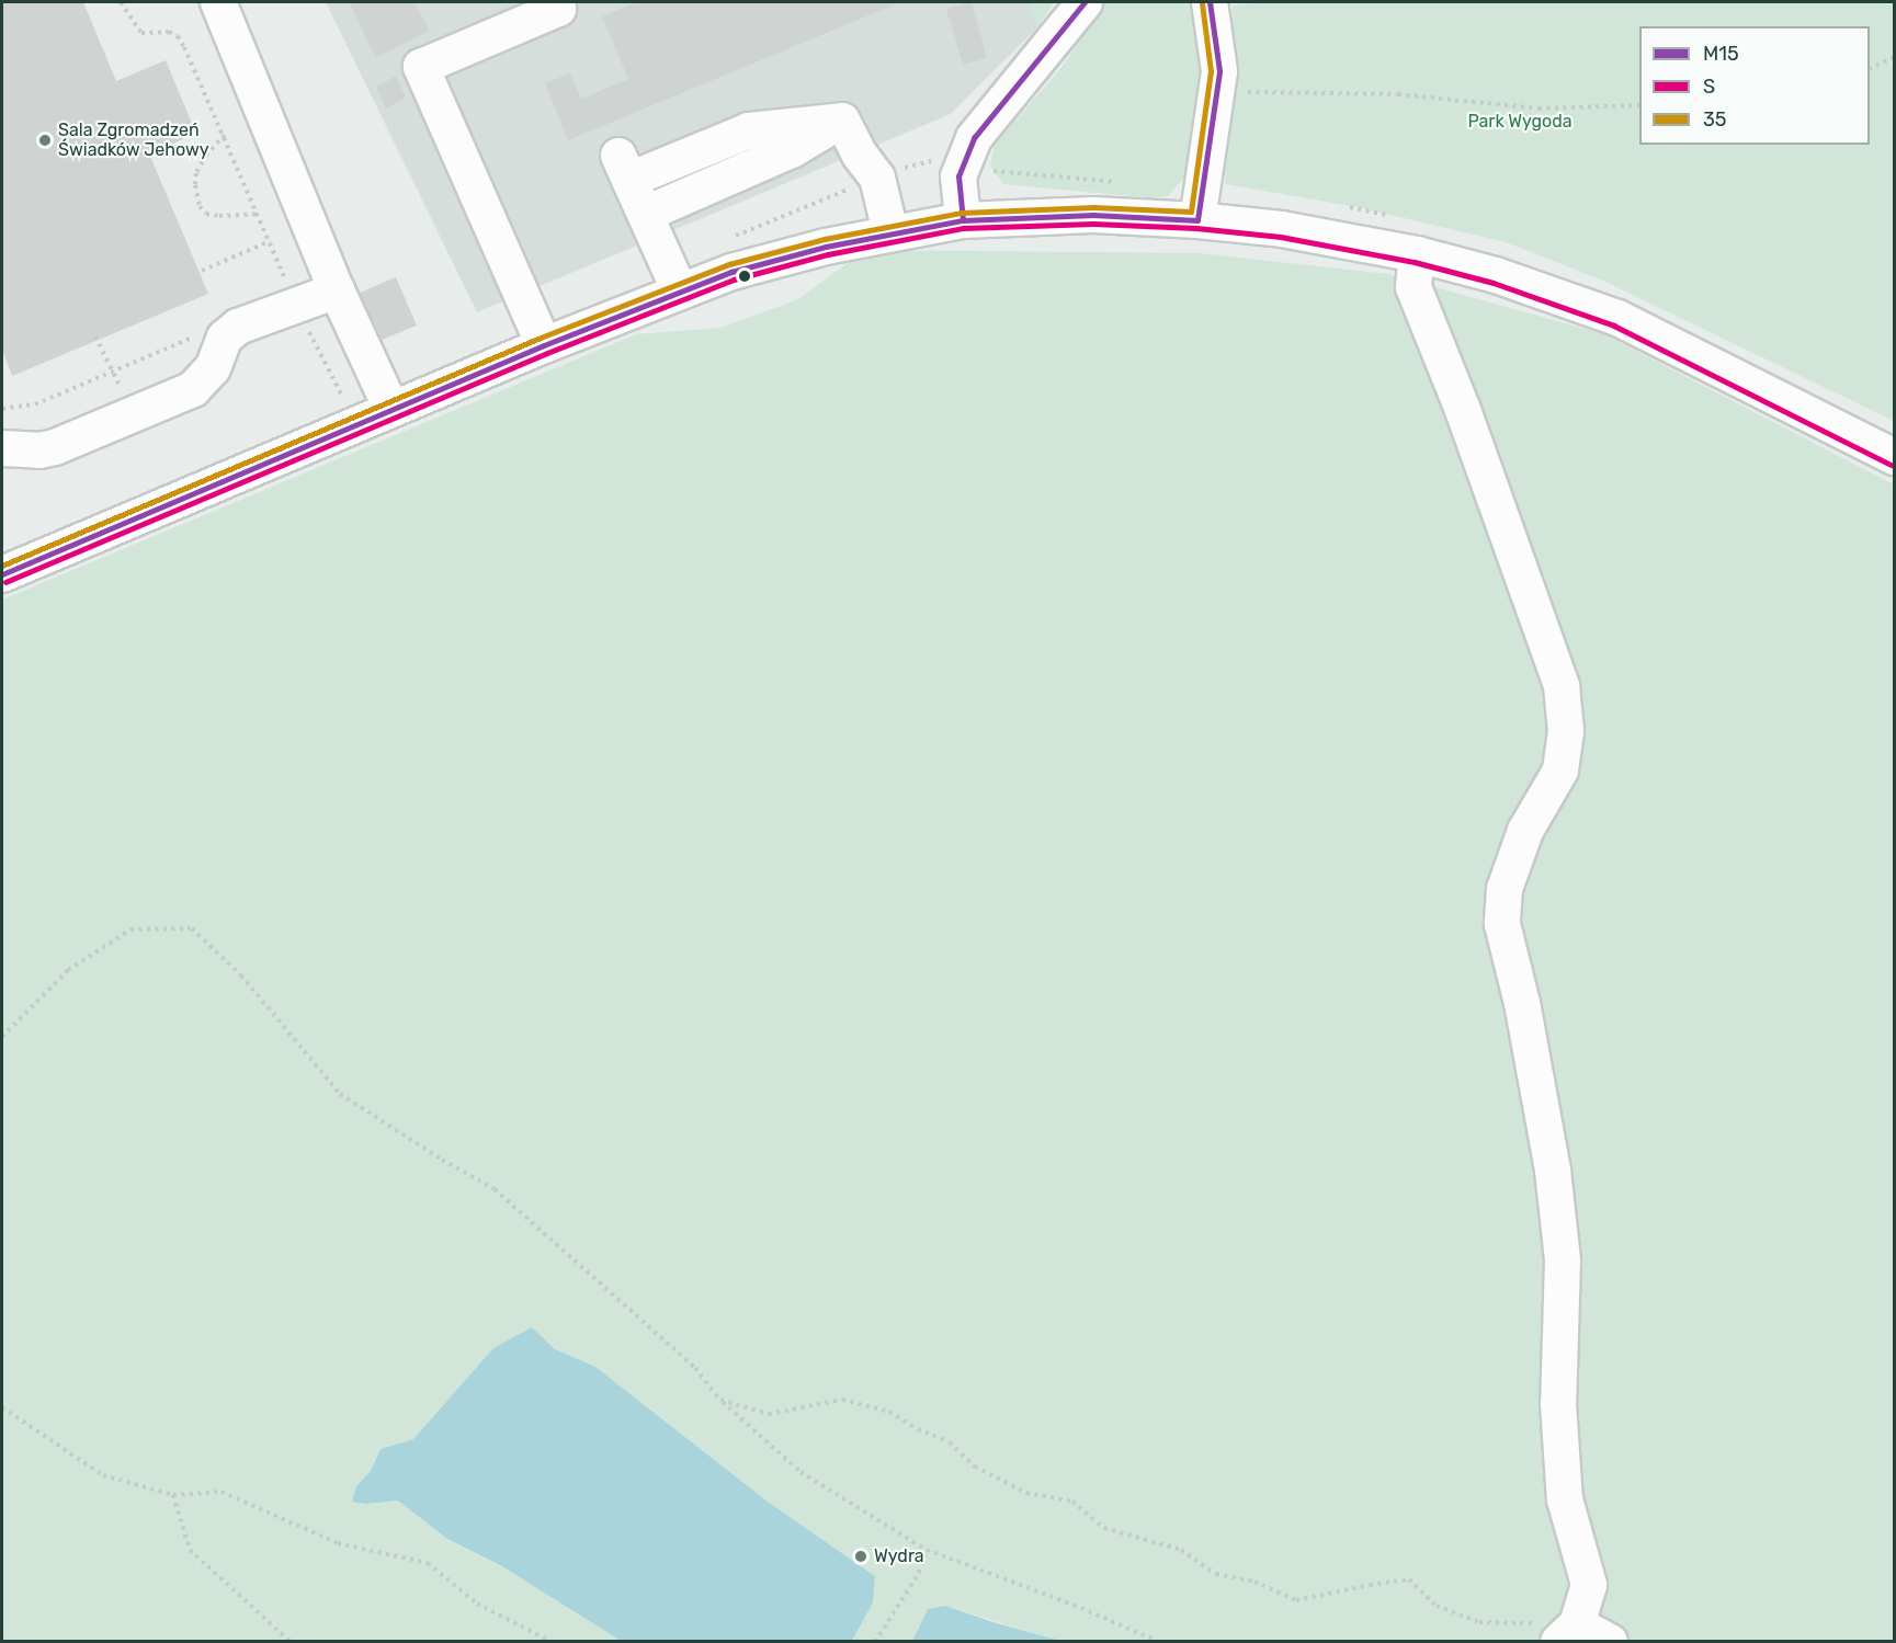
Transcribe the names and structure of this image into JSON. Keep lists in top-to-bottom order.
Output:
{
  "parks": ["Park Wygoda"],
  "places": ["Sala Zgromadzeń Świadków Jehowy", "Wydra"],
  "lines": ["transit line M15", "transit line 35", "transit line S"],
  "legend": ["M15", "S", "35"]
}
